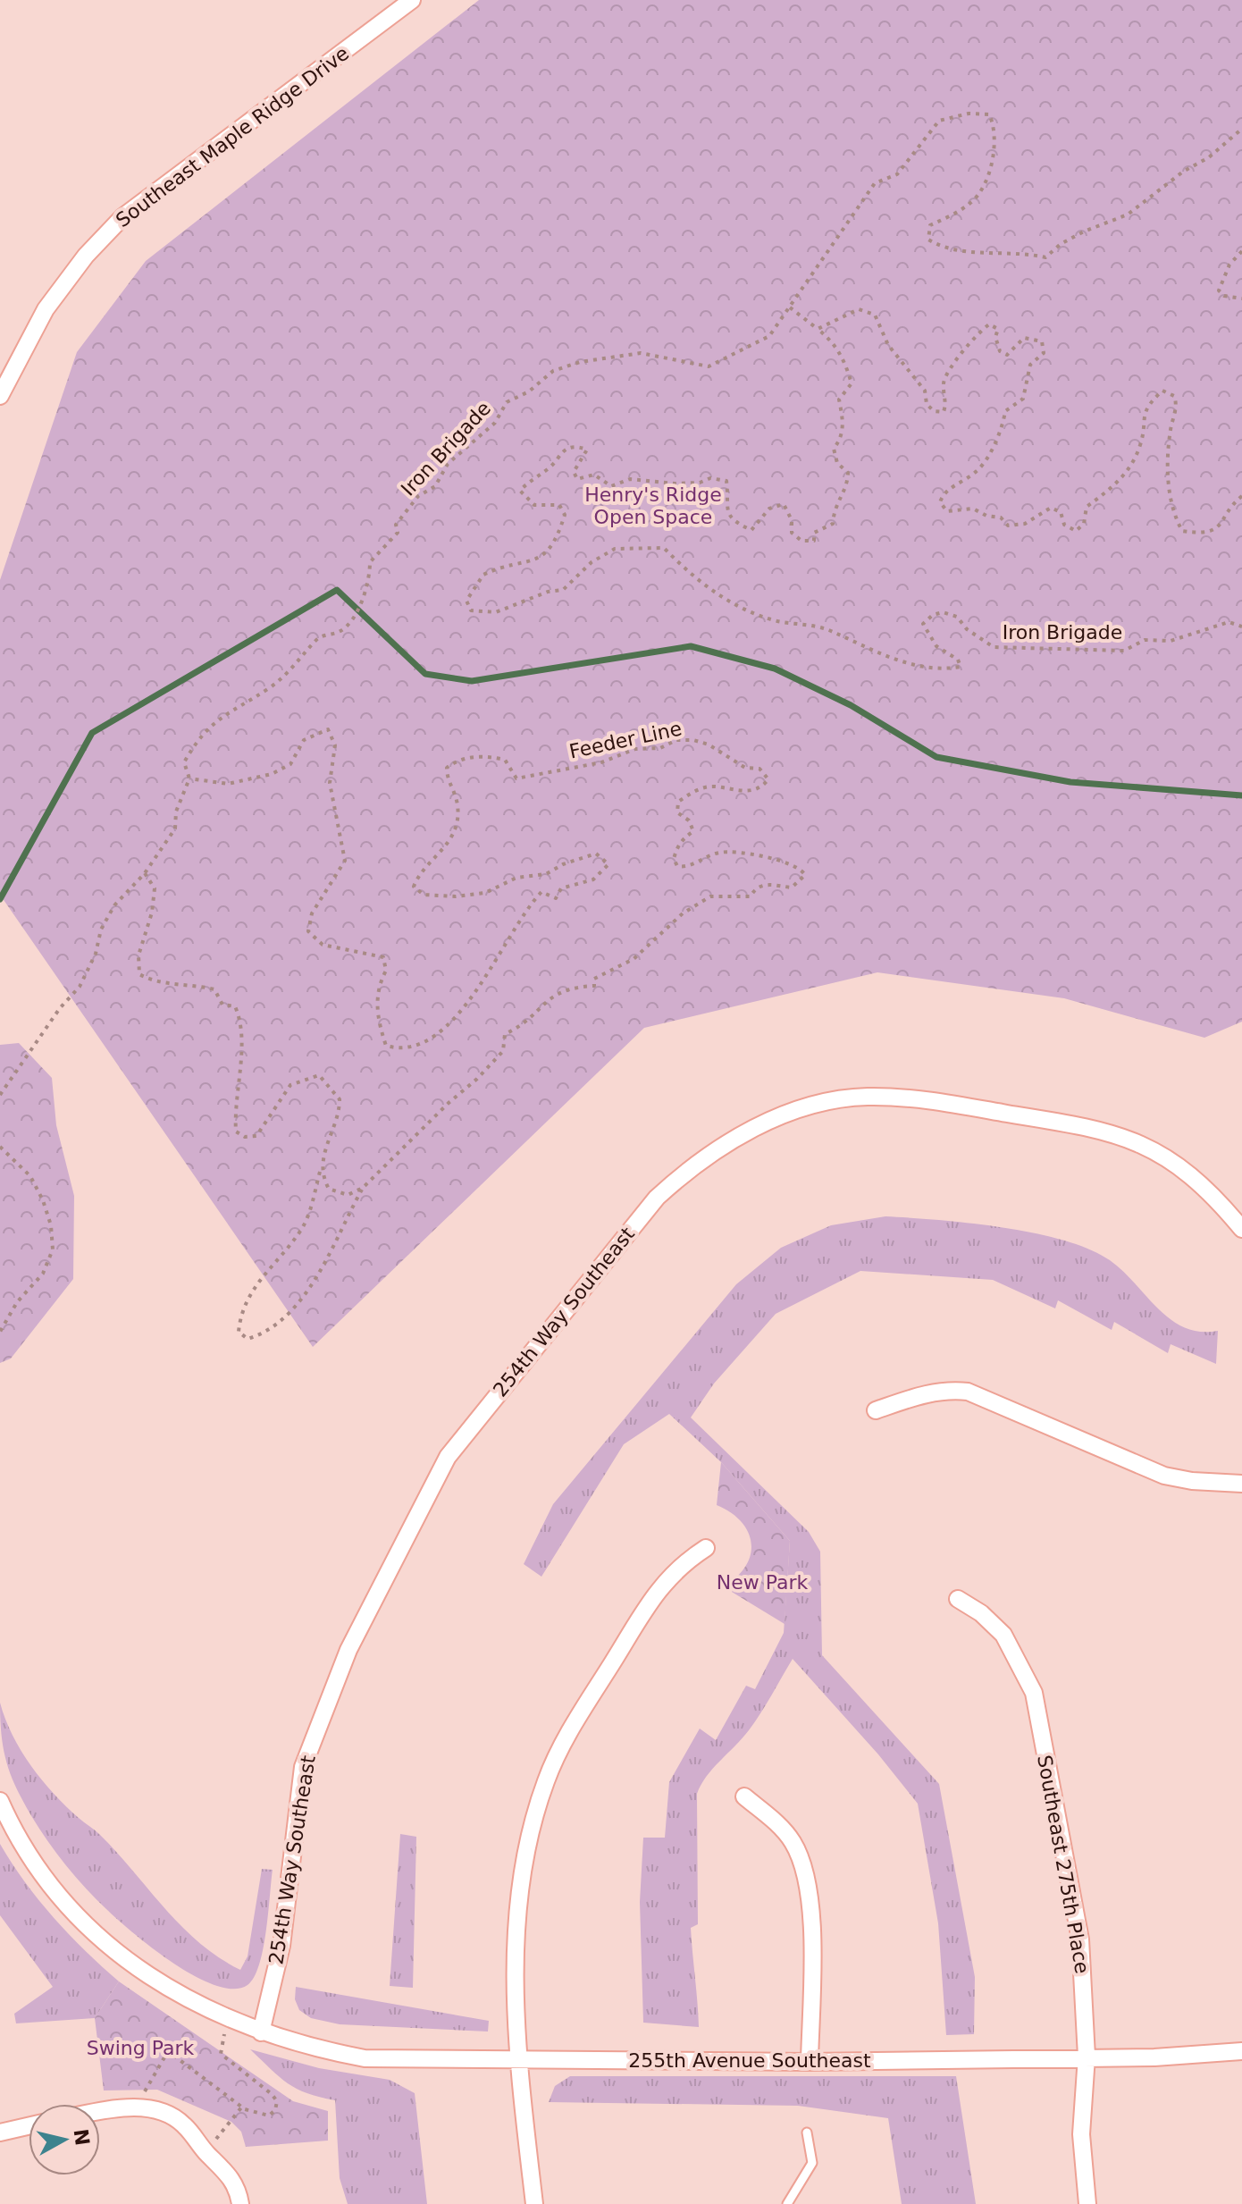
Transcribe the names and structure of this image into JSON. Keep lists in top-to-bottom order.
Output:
{
  "streets": {
    "street": [
      "Southeast Maple Ridge Drive",
      "254th Way Southeast",
      "Southeast 275th Place",
      "255th Avenue Southeast"
    ],
    "path": ["Iron Brigade", "Feeder Line"]
  },
  "crossings": [
    ["Iron Brigade", "Feeder Line"],
    ["254th Way Southeast", "255th Avenue Southeast"],
    ["Southeast 275th Place", "255th Avenue Southeast"]
  ],
  "parks": ["Henry's Ridge Open Space", "New Park", "Swing Park"],
  "north": "right"
}
